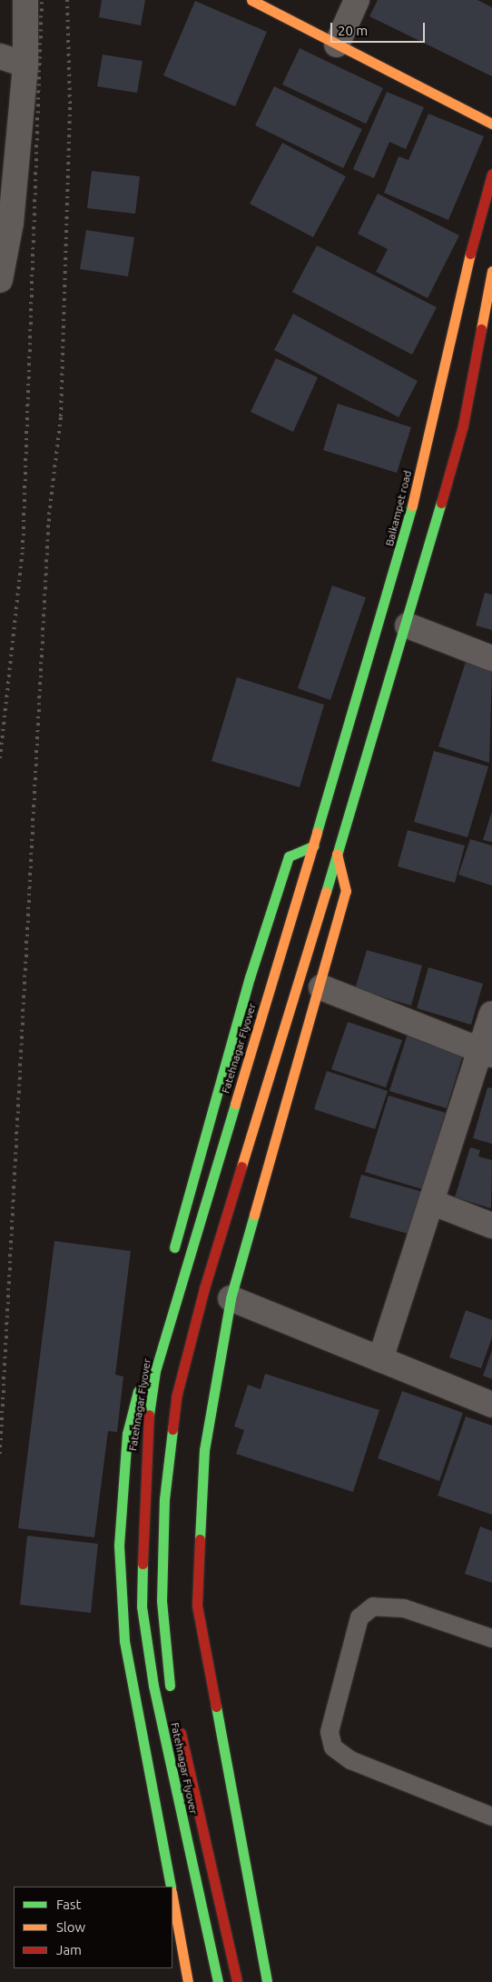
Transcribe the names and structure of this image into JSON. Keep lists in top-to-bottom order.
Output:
{
  "streets": {
    "main road": ["Balkampet road", "Fatehnagar Flyover"]
  },
  "crossings": [
    ["Balkampet road", "Fatehnagar Flyover"]
  ],
  "legend": ["Fast", "Slow", "Jam"],
  "scale_bar": "20 m"
}
